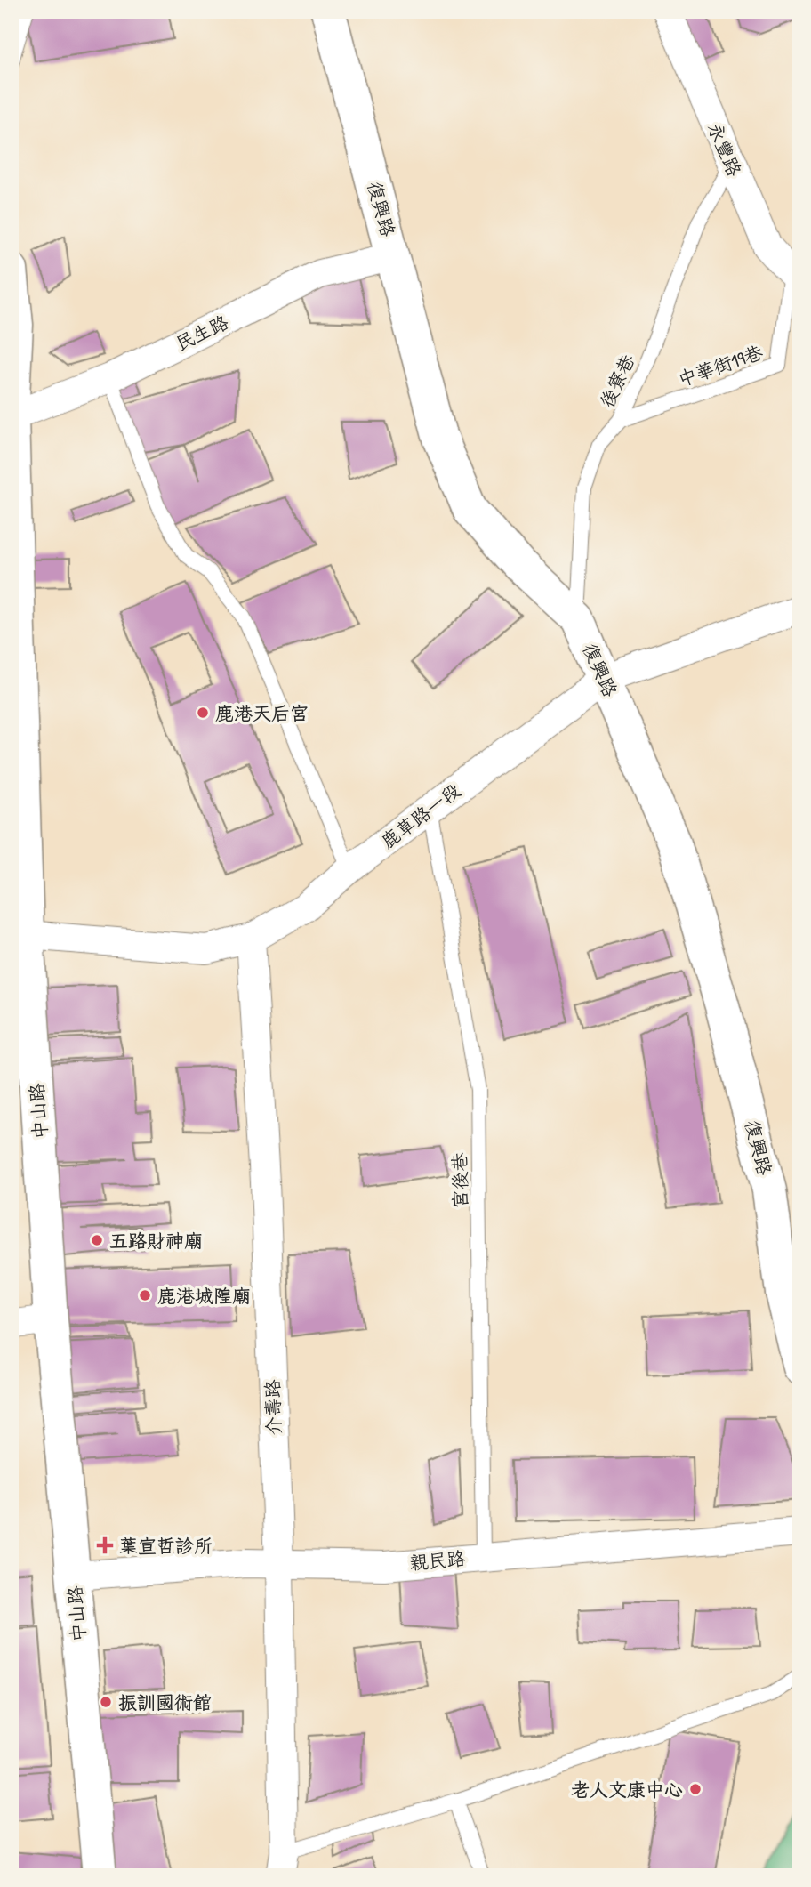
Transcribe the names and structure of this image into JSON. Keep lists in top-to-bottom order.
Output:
{
  "streets": {
    "street": [
      "永豐路",
      "復興路",
      "民生路",
      "鹿草路一段",
      "中山路",
      "介壽路",
      "親民路"
    ],
    "lane": ["中華街19巷", "後寮巷", "宮後巷"]
  },
  "crossings": [
    ["永豐路", "中華街19巷"],
    ["永豐路", "後寮巷"],
    ["復興路", "民生路"],
    ["復興路", "後寮巷"],
    ["復興路", "鹿草路一段"],
    ["民生路", "中山路"],
    ["中華街19巷", "後寮巷"],
    ["鹿草路一段", "中山路"],
    ["鹿草路一段", "宮後巷"],
    ["鹿草路一段", "介壽路"],
    ["中山路", "親民路"],
    ["宮後巷", "親民路"],
    ["介壽路", "親民路"]
  ],
  "places": {
    "other": [
      "鹿港天后宮",
      "五路財神廟",
      "鹿港城隍廟",
      "振訓國術館",
      "老人文康中心"
    ],
    "health": ["葉宣哲診所"]
  }
}
